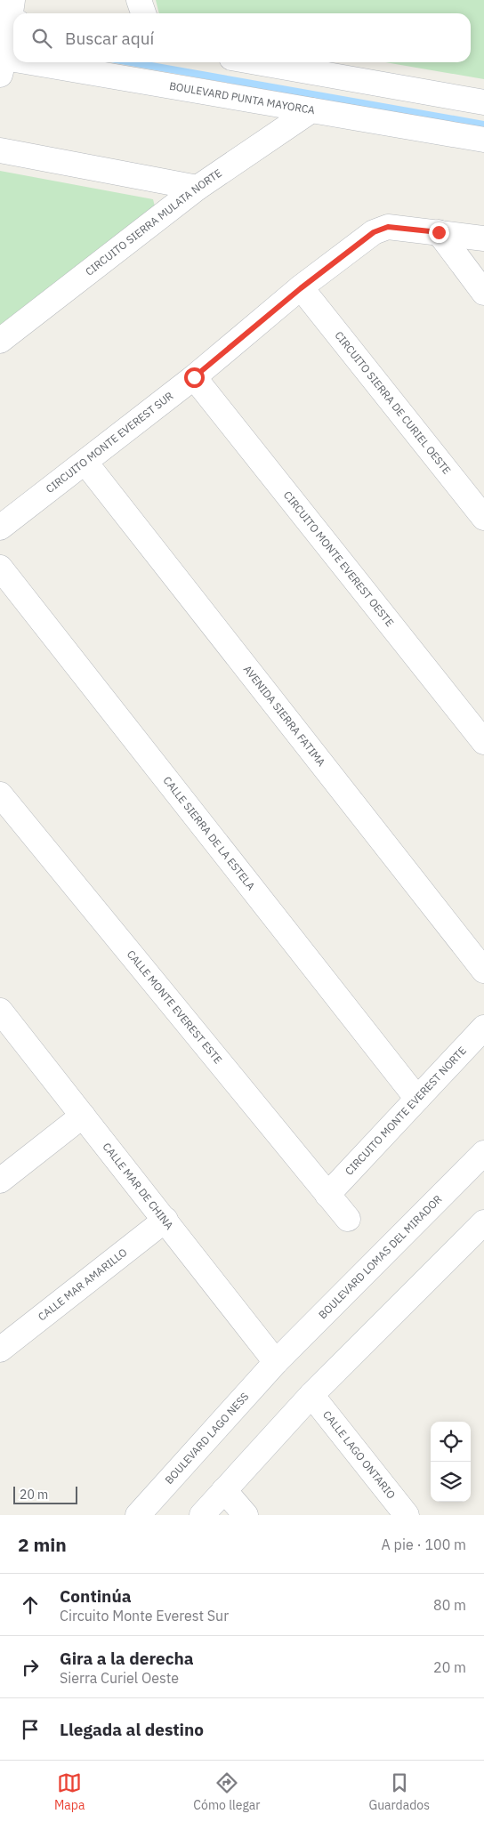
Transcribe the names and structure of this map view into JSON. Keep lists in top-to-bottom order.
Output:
{
  "streets": {
    "street": [
      "BOULEVARD PUNTA MAYORCA",
      "CIRCUITO SIERRA MULATA NORTE",
      "CIRCUITO SIERRA DE CURIEL OESTE",
      "CIRCUITO MONTE EVEREST SUR",
      "CIRCUITO MONTE EVEREST OESTE",
      "AVENIDA SIERRA FATIMA",
      "CALLE SIERRA DE LA ESTELA",
      "CALLE MONTE EVEREST ESTE",
      "CIRCUITO MONTE EVEREST NORTE",
      "CALLE MAR DE CHINA",
      "BOULEVARD LOMAS DEL MIRADOR",
      "CALLE MAR AMARILLO",
      "BOULEVARD LAGO NESS",
      "CALLE LAGO ONTARIO"
    ]
  },
  "crossings": [
    ["BOULEVARD PUNTA MAYORCA", "CIRCUITO SIERRA MULATA NORTE"],
    ["CIRCUITO SIERRA DE CURIEL OESTE", "CIRCUITO MONTE EVEREST SUR"],
    ["CIRCUITO MONTE EVEREST SUR", "CIRCUITO MONTE EVEREST OESTE"],
    ["CIRCUITO MONTE EVEREST SUR", "AVENIDA SIERRA FATIMA"],
    ["CALLE SIERRA DE LA ESTELA", "CIRCUITO MONTE EVEREST NORTE"],
    ["CALLE MONTE EVEREST ESTE", "CIRCUITO MONTE EVEREST NORTE"],
    ["CALLE MAR DE CHINA", "BOULEVARD LOMAS DEL MIRADOR"],
    ["CALLE MAR DE CHINA", "CALLE MAR AMARILLO"],
    ["CALLE MAR DE CHINA", "BOULEVARD LAGO NESS"],
    ["BOULEVARD LOMAS DEL MIRADOR", "BOULEVARD LAGO NESS"]
  ],
  "scale_bar": "20 m",
  "page": {
    "search": "Buscar aquí",
    "scale": "20 m",
    "heading": ["2 min", "A pie · 100 m"],
    "list": [
      ["Continúa", "Circuito Monte Everest Sur", "80 m"],
      ["Gira a la derecha", "Sierra Curiel Oeste", "20 m"],
      "Llegada al destino"
    ],
    "nav": ["Mapa", "Cómo llegar", "Guardados"]
  }
}
